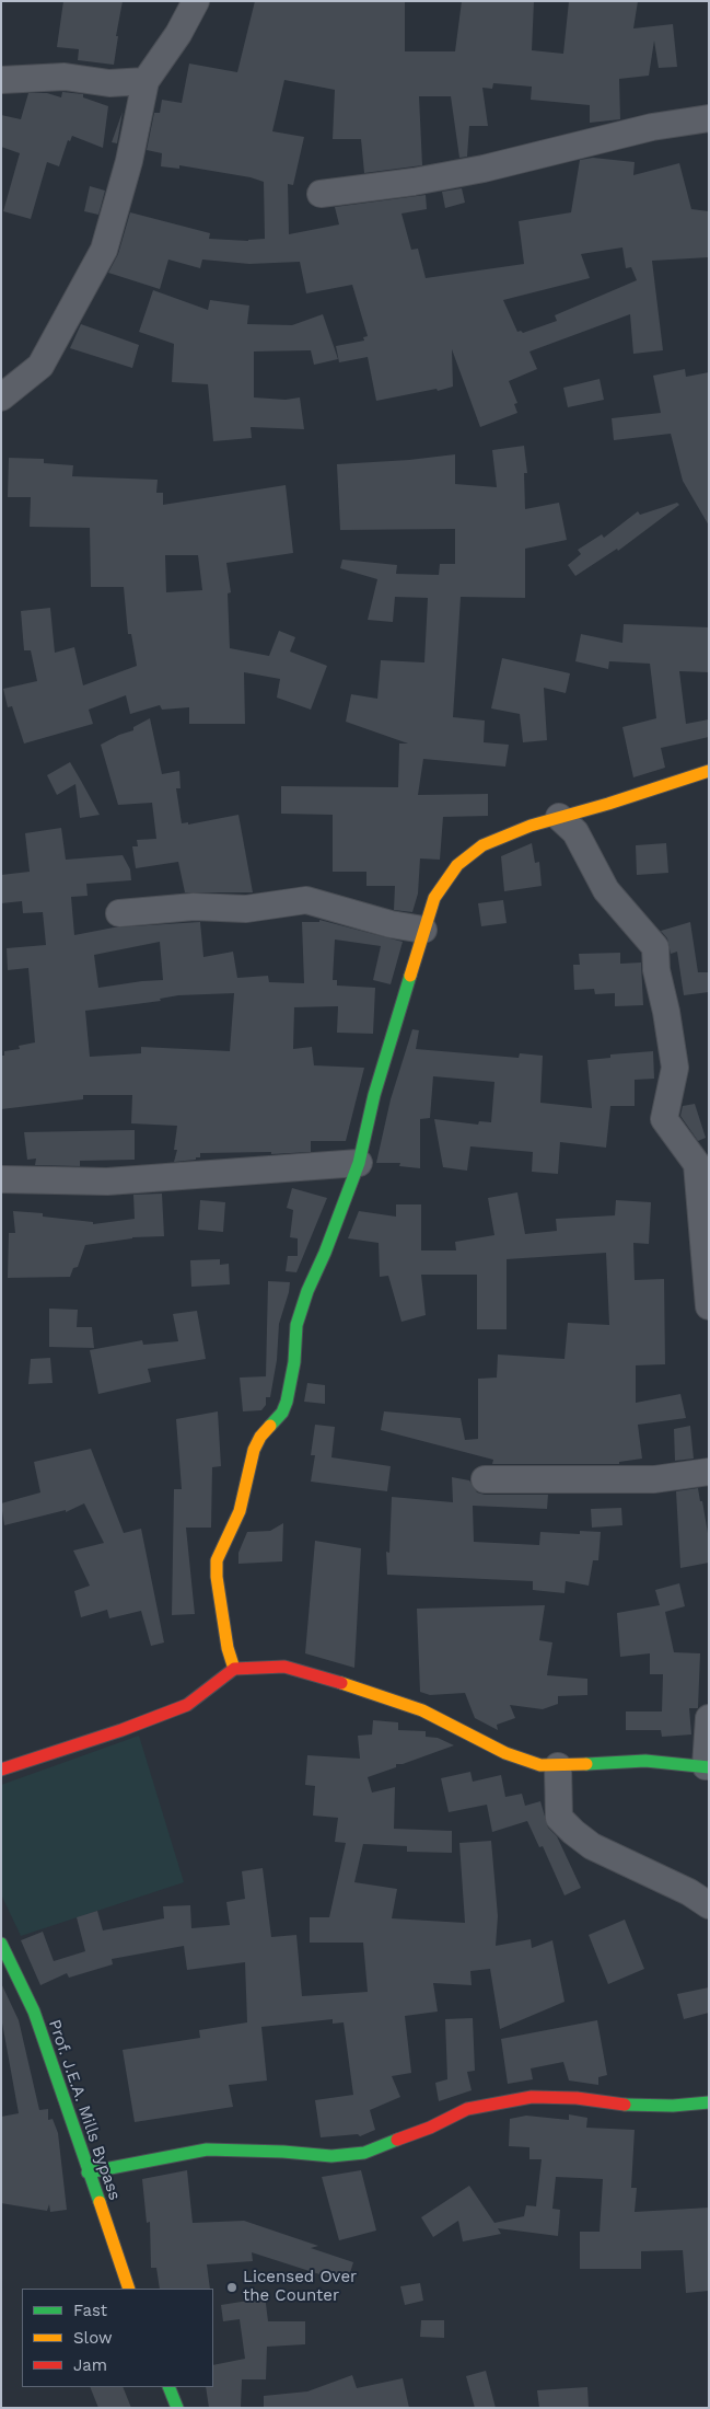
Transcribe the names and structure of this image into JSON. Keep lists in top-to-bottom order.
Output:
{
  "streets": {
    "street": ["Prof. J.E.A. Mills Bypass"]
  },
  "places": ["Licensed Over the Counter"],
  "legend": ["Fast", "Slow", "Jam"]
}
